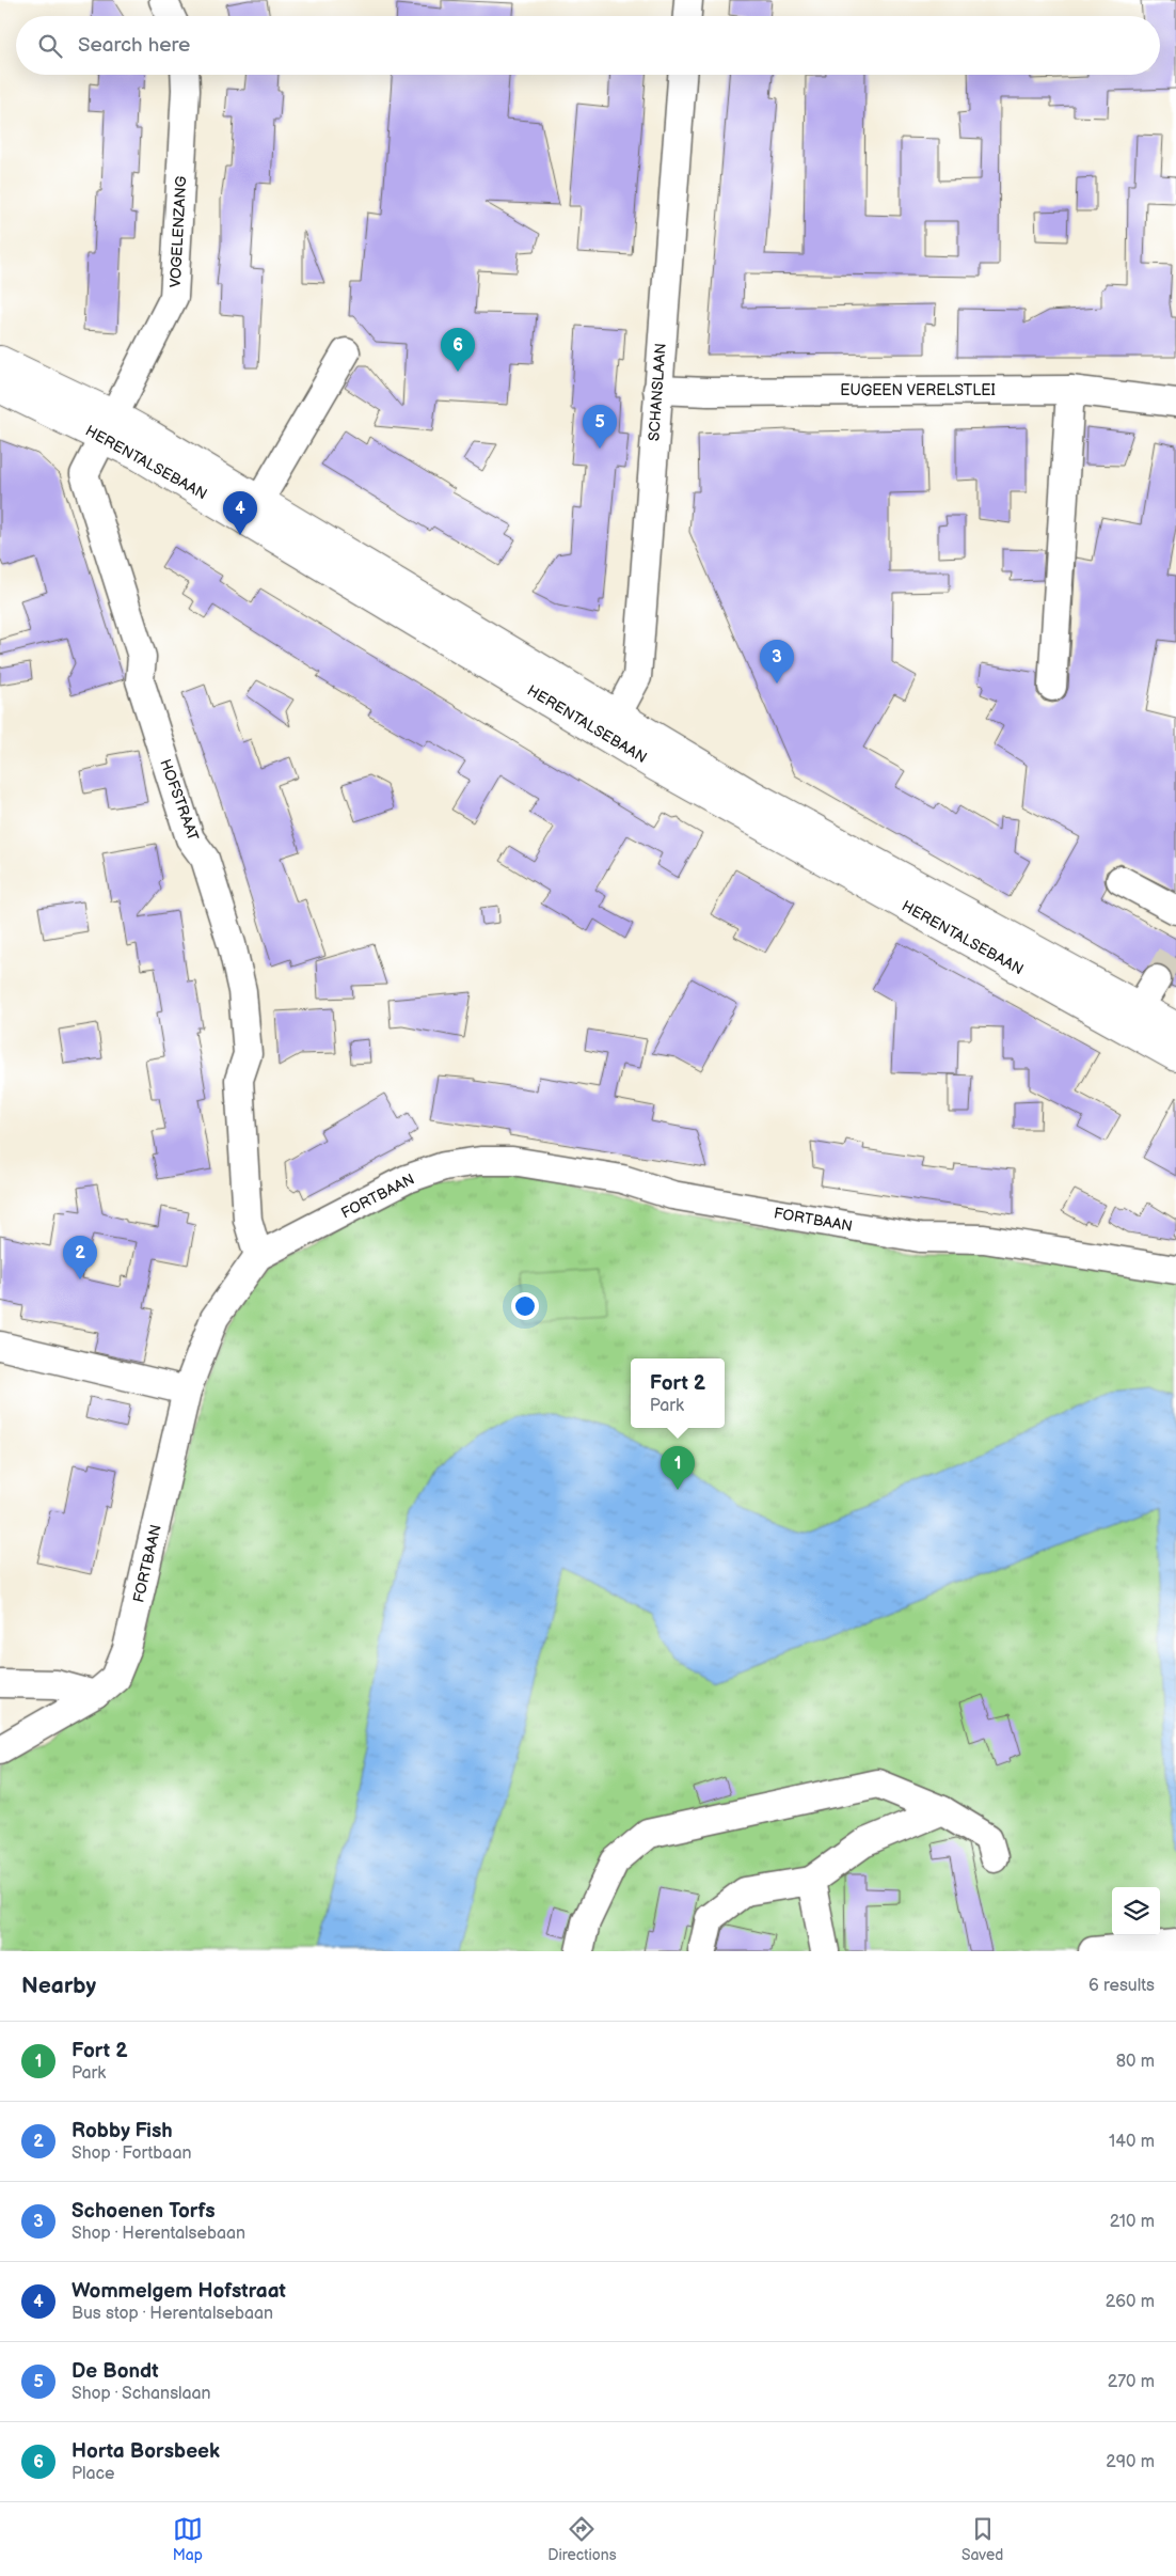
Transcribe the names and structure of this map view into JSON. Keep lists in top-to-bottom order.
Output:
{
  "streets": {
    "main road": ["HERENTALSEBAAN"],
    "street": [
      "VOGELENZANG",
      "EUGEEN VERELSTLEI",
      "SCHANSLAAN",
      "HOFSTRAAT",
      "FORTBAAN"
    ]
  },
  "crossings": [
    ["VOGELENZANG", "HERENTALSEBAAN"],
    ["VOGELENZANG", "HOFSTRAAT"],
    ["EUGEEN VERELSTLEI", "SCHANSLAAN"],
    ["SCHANSLAAN", "HERENTALSEBAAN"],
    ["HERENTALSEBAAN", "HOFSTRAAT"],
    ["HOFSTRAAT", "FORTBAAN"]
  ],
  "page": {
    "search": "Search here",
    "pins": [
      "6",
      "5",
      "4",
      "3",
      "2",
      "1"
    ],
    "popup": ["Fort 2", "Park"],
    "heading": ["Nearby", "6 results"],
    "list": [
      {
        "mark": "1",
        "name": "Fort 2",
        "note": "Park",
        "value": "80 m"
      },
      {
        "mark": "2",
        "name": "Robby Fish",
        "note": "Shop · Fortbaan",
        "value": "140 m"
      },
      {
        "mark": "3",
        "name": "Schoenen Torfs",
        "note": "Shop · Herentalsebaan",
        "value": "210 m"
      },
      {
        "mark": "4",
        "name": "Wommelgem Hofstraat",
        "note": "Bus stop · Herentalsebaan",
        "value": "260 m"
      },
      {
        "mark": "5",
        "name": "De Bondt",
        "note": "Shop · Schanslaan",
        "value": "270 m"
      },
      {
        "mark": "6",
        "name": "Horta Borsbeek",
        "note": "Place",
        "value": "290 m"
      }
    ],
    "nav": ["Map", "Directions", "Saved"]
  }
}
